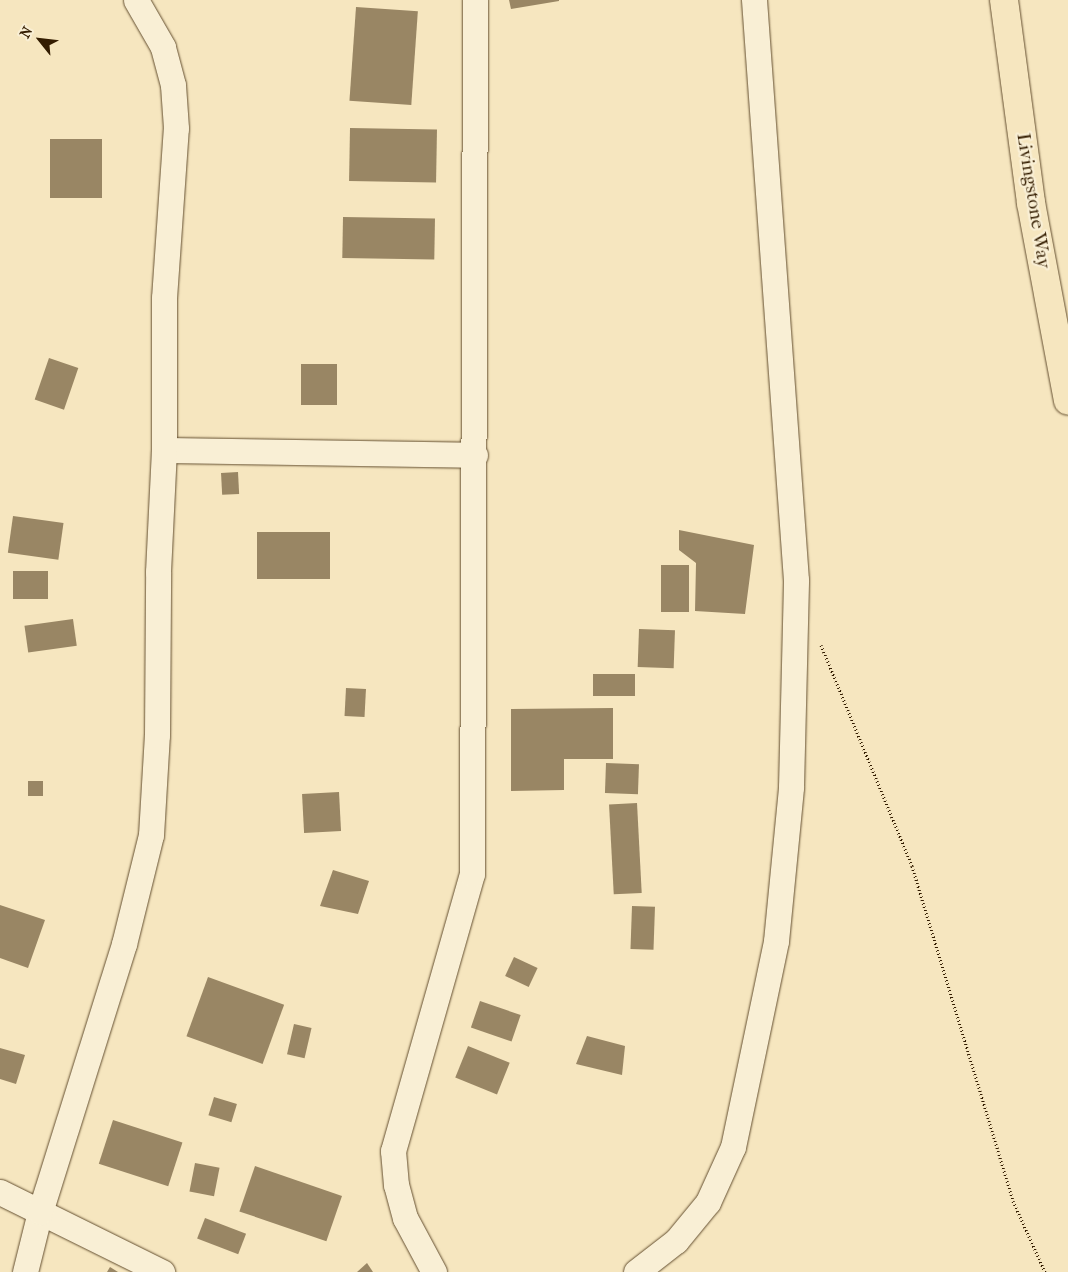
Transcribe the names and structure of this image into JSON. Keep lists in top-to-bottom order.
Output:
{
  "streets": {
    "highway": ["Livingstone Way"]
  },
  "north": "top left"
}
